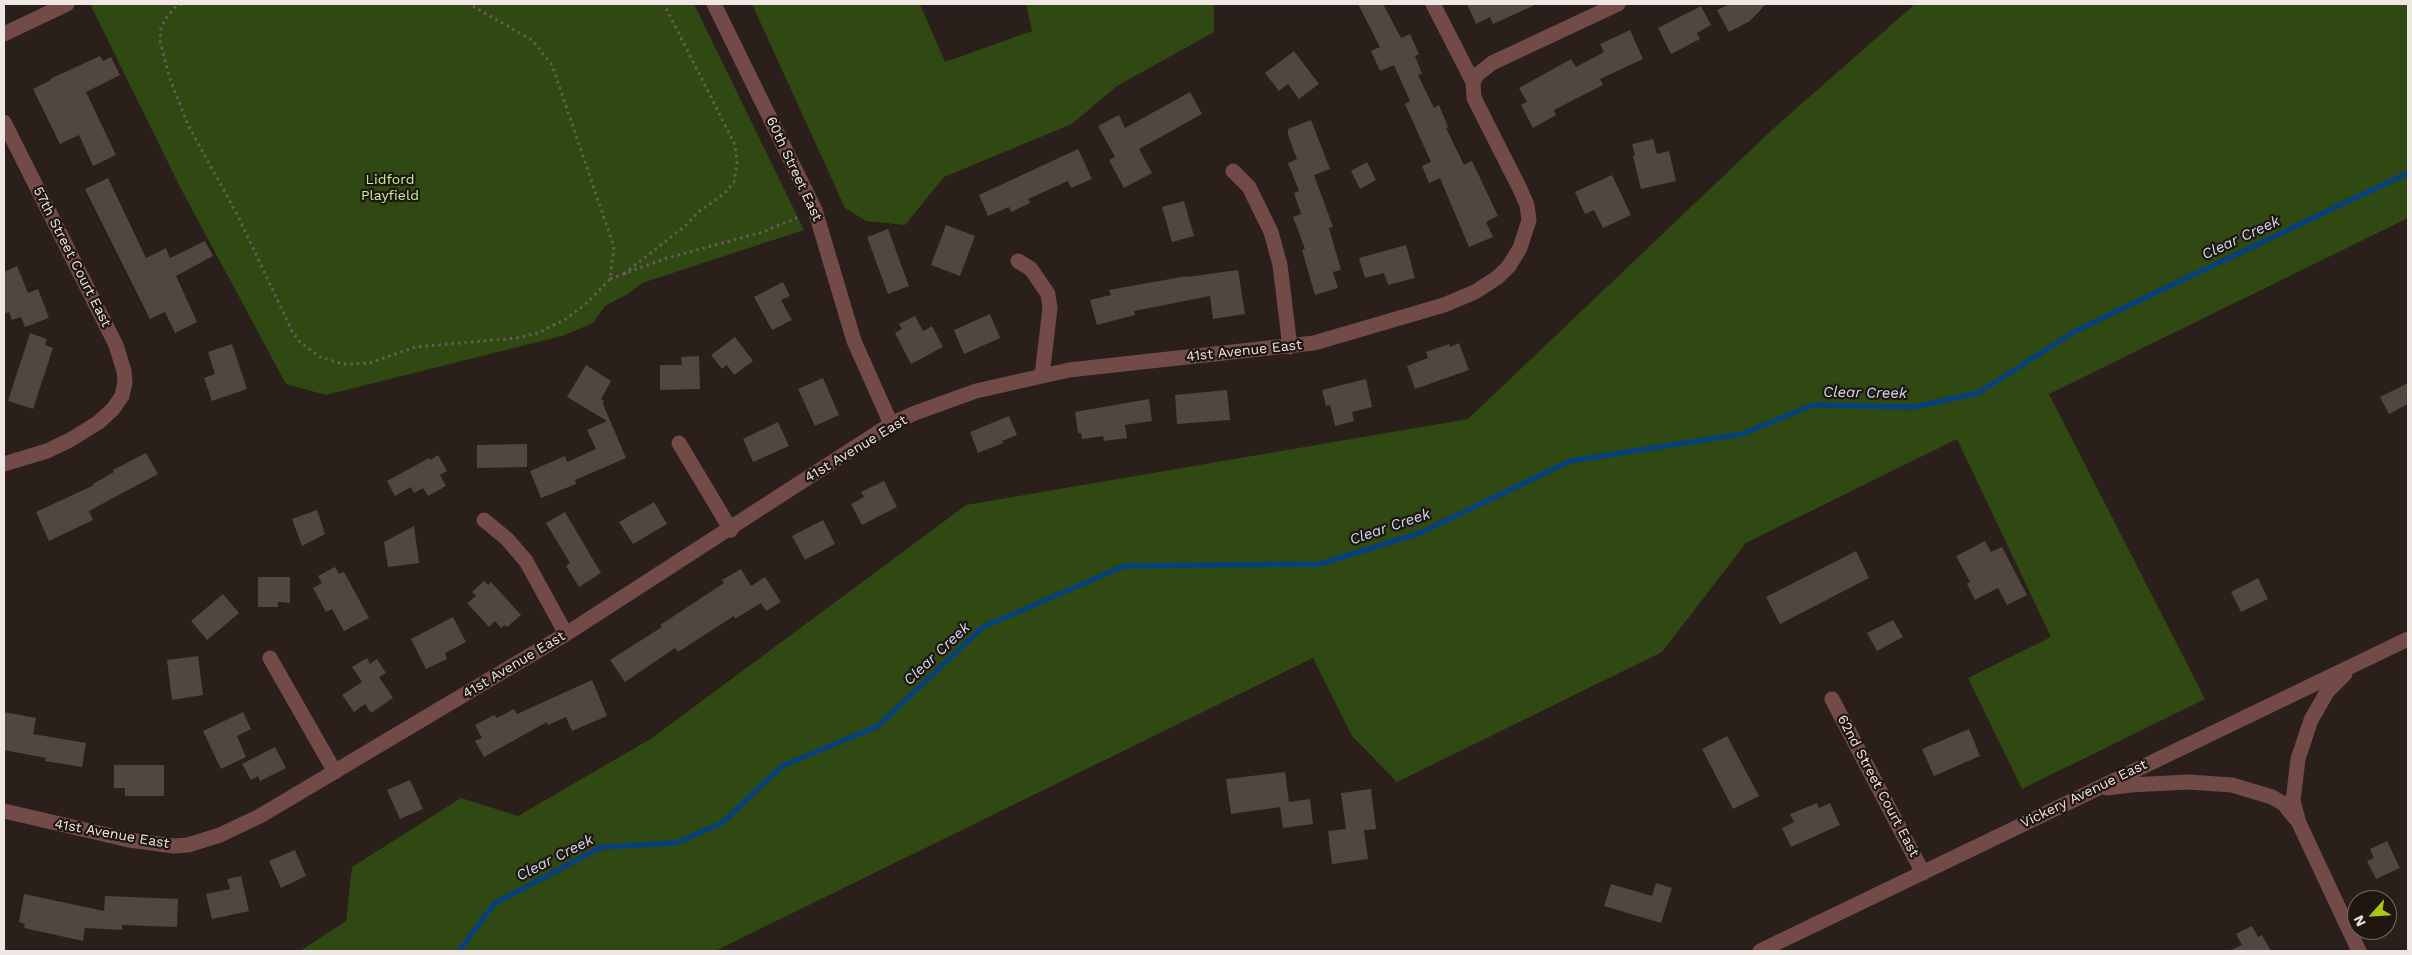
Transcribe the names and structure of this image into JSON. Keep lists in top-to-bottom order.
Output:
{
  "streets": {
    "street": [
      "60th Street East",
      "57th Street Court East",
      "41st Avenue East",
      "62nd Street Court East",
      "Vickery Avenue East"
    ]
  },
  "crossings": [
    ["60th Street East", "41st Avenue East"],
    ["62nd Street Court East", "Vickery Avenue East"]
  ],
  "water": ["Clear Creek"],
  "parks": ["Lidford Playfield"],
  "north": "bottom left"
}
